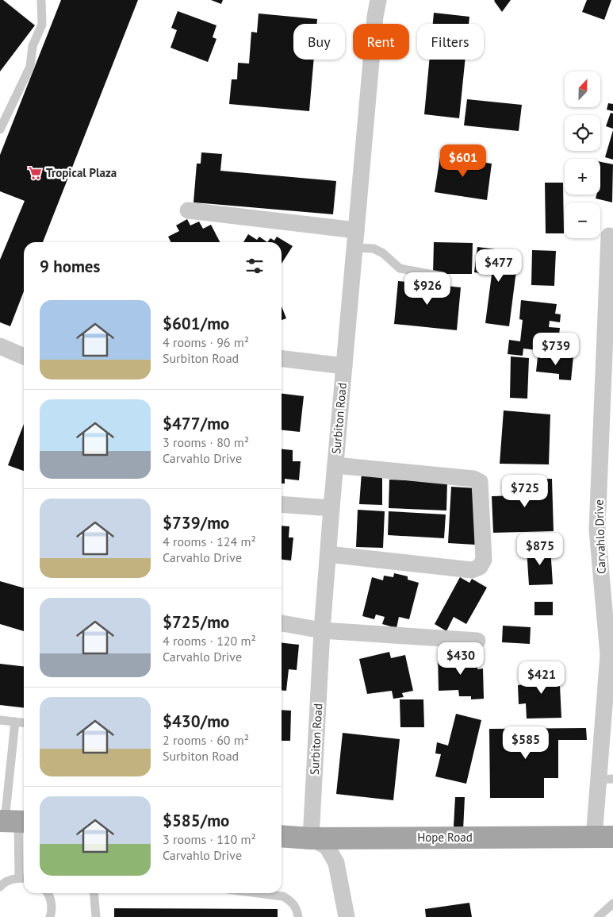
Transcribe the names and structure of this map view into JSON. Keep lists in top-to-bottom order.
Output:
{
  "streets": {
    "main road": ["Hope Road"],
    "street": ["Surbiton Road", "Carvahlo Drive"]
  },
  "crossings": [
    ["Surbiton Road", "Hope Road"],
    ["Carvahlo Drive", "Hope Road"]
  ],
  "places": {
    "supermarket": ["Tropical Plaza"]
  },
  "north": "top",
  "page": {
    "chip": ["Buy", "Rent", "Filters"],
    "map_buttons": ["+", "−"],
    "price": [
      "$601",
      "$477",
      "$926",
      "$739",
      "$725",
      "$875",
      "$430",
      "$421",
      "$585"
    ],
    "heading": "9 homes",
    "list": [
      {
        "name": "$601/mo",
        "note": "4 rooms · 96 m² · Surbiton Road"
      },
      {
        "name": "$477/mo",
        "note": "3 rooms · 80 m² · Carvahlo Drive"
      },
      {
        "name": "$739/mo",
        "note": "4 rooms · 124 m² · Carvahlo Drive"
      },
      {
        "name": "$725/mo",
        "note": "4 rooms · 120 m² · Carvahlo Drive"
      },
      {
        "name": "$430/mo",
        "note": "2 rooms · 60 m² · Surbiton Road"
      },
      {
        "name": "$585/mo",
        "note": "3 rooms · 110 m² · Carvahlo Drive"
      }
    ]
  }
}
